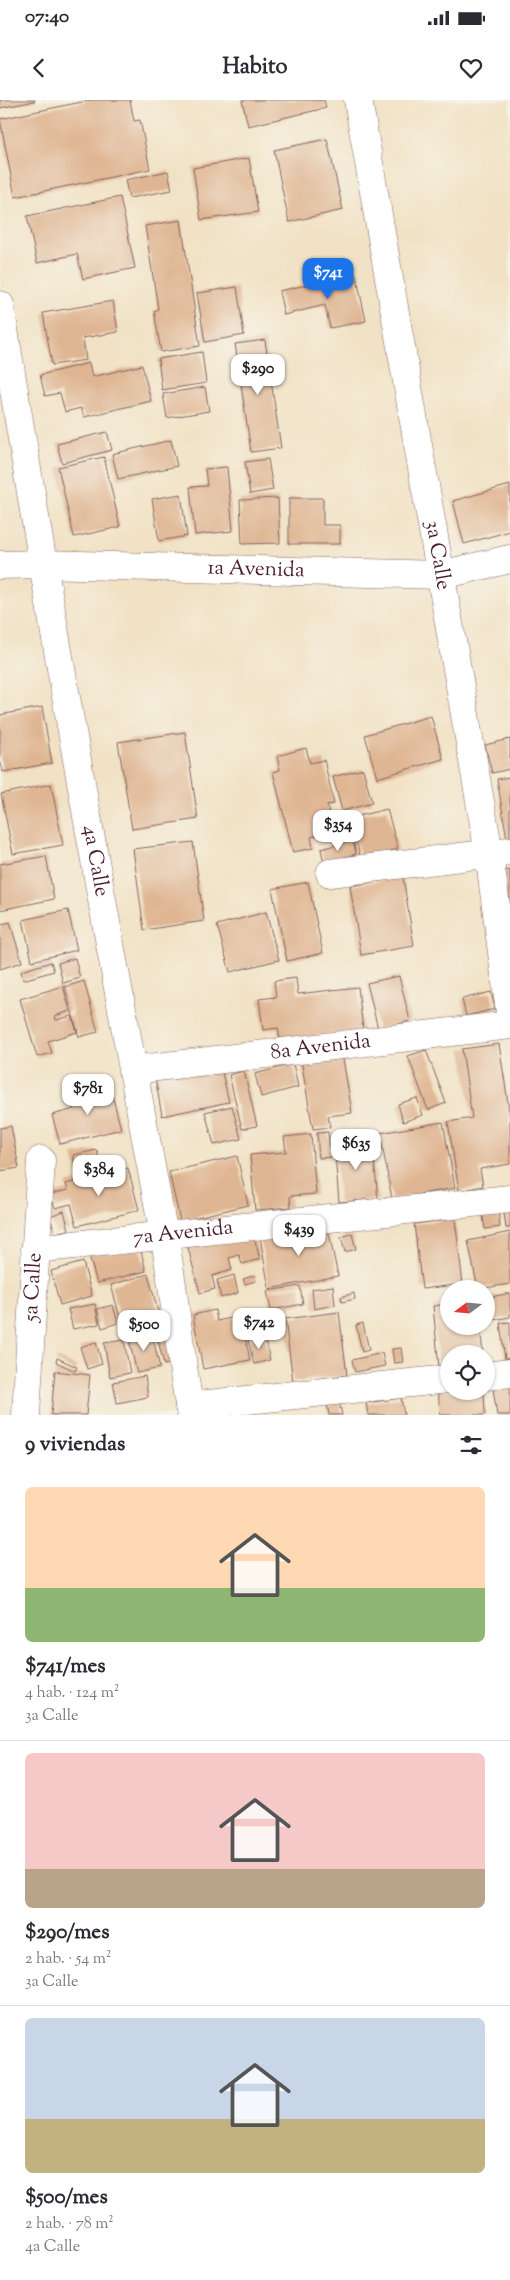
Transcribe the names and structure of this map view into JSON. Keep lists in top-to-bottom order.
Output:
{
  "streets": {
    "street": [
      "3a Calle",
      "1a Avenida",
      "4a Calle",
      "8a Avenida",
      "7a Avenida",
      "5a Calle"
    ]
  },
  "crossings": [
    ["3a Calle", "1a Avenida"],
    ["1a Avenida", "4a Calle"],
    ["4a Calle", "8a Avenida"],
    ["4a Calle", "7a Avenida"],
    ["7a Avenida", "5a Calle"]
  ],
  "north": "left",
  "page": {
    "status": "07:40",
    "header": "Habito",
    "price": [
      "$741",
      "$290",
      "$354",
      "$781",
      "$635",
      "$384",
      "$439",
      "$742",
      "$500"
    ],
    "heading": "9 viviendas",
    "list": [
      {
        "name": "$741/mes",
        "note": "4 hab. · 124 m² · 3a Calle"
      },
      {
        "name": "$290/mes",
        "note": "2 hab. · 54 m² · 3a Calle"
      },
      {
        "name": "$500/mes",
        "note": "2 hab. · 78 m² · 4a Calle"
      }
    ]
  }
}
